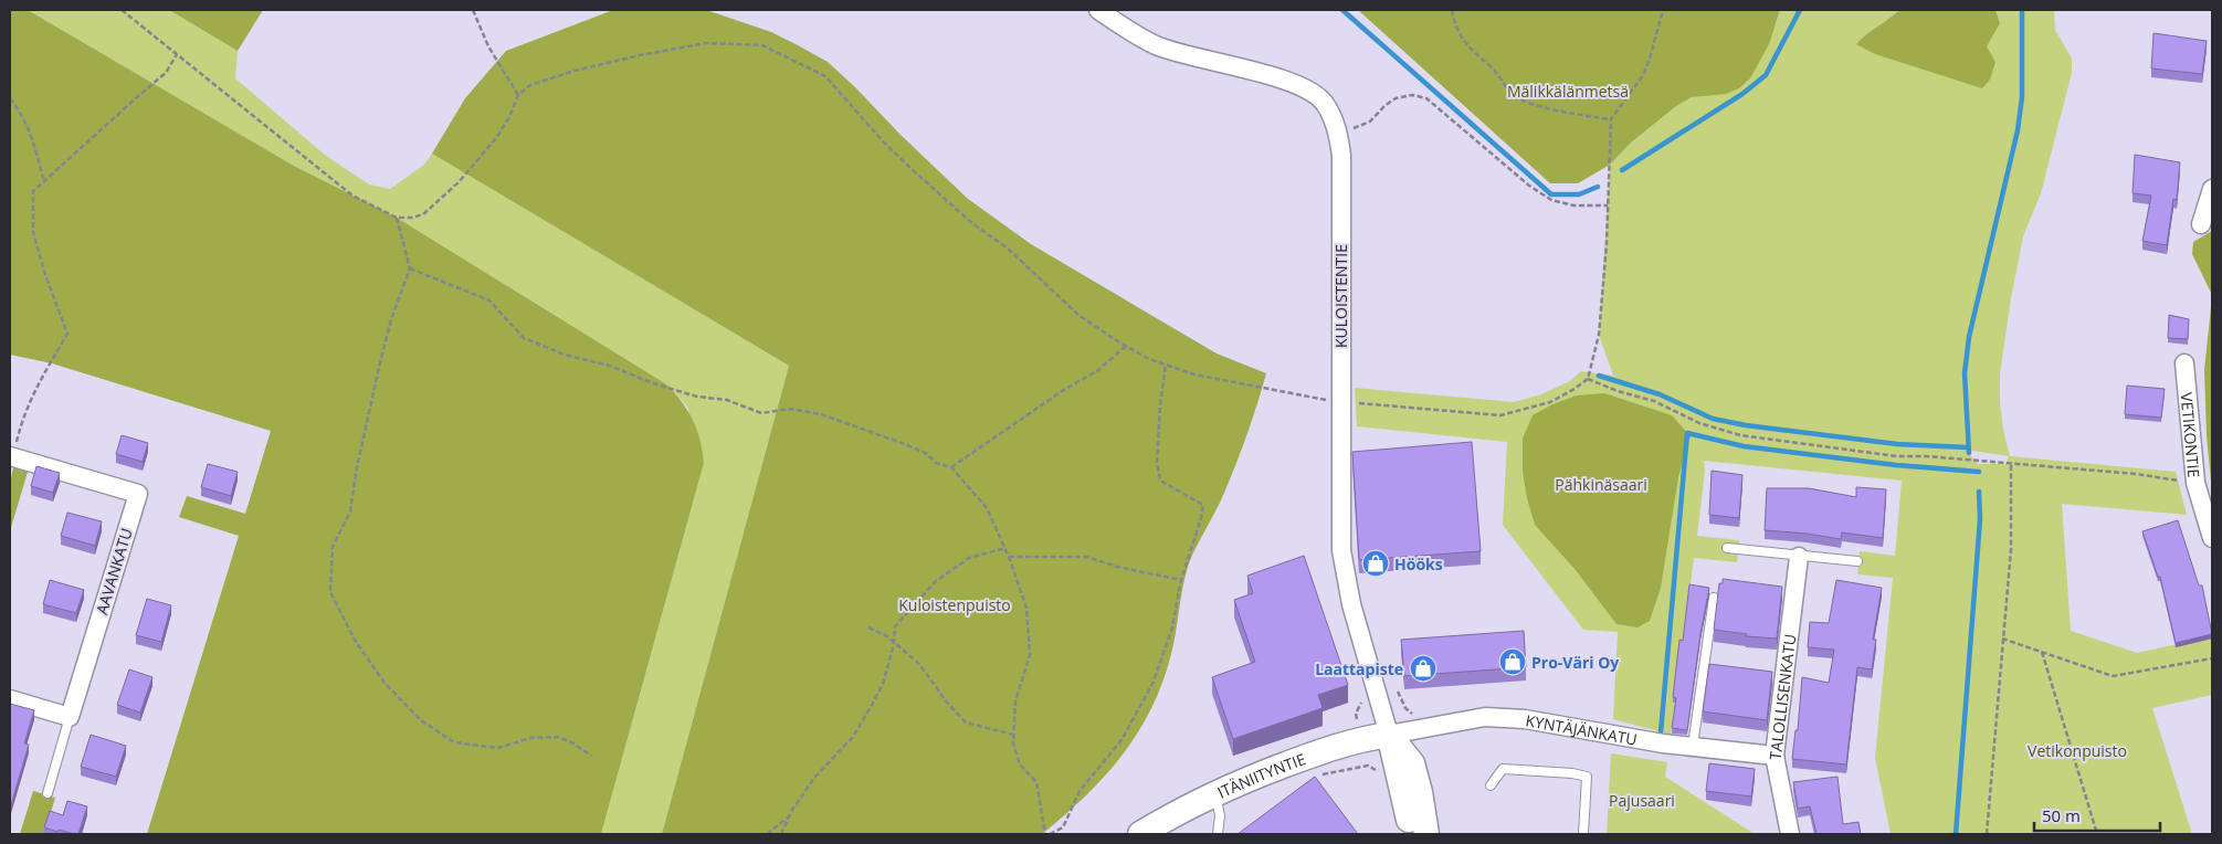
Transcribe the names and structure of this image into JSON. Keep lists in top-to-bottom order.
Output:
{
  "streets": {
    "street": [
      "KULOISTENTIE",
      "VETIKONTIE",
      "AAVANKATU",
      "TALOLLISENKATU",
      "KYNTÄJÄNKATU",
      "ITÄNIITYNTIE"
    ]
  },
  "crossings": [
    ["KULOISTENTIE", "KYNTÄJÄNKATU"],
    ["KULOISTENTIE", "ITÄNIITYNTIE"],
    ["TALOLLISENKATU", "KYNTÄJÄNKATU"],
    ["KYNTÄJÄNKATU", "ITÄNIITYNTIE"]
  ],
  "parks": [
    "Mälikkälänmetsä",
    "Pähkinäsaari",
    "Kuloistenpuisto",
    "Vetikonpuisto",
    "Pajusaari"
  ],
  "places": {
    "shop": ["Hööks", "Pro-Väri Oy", "Laattapiste"]
  },
  "scale_bar": "50 m"
}
